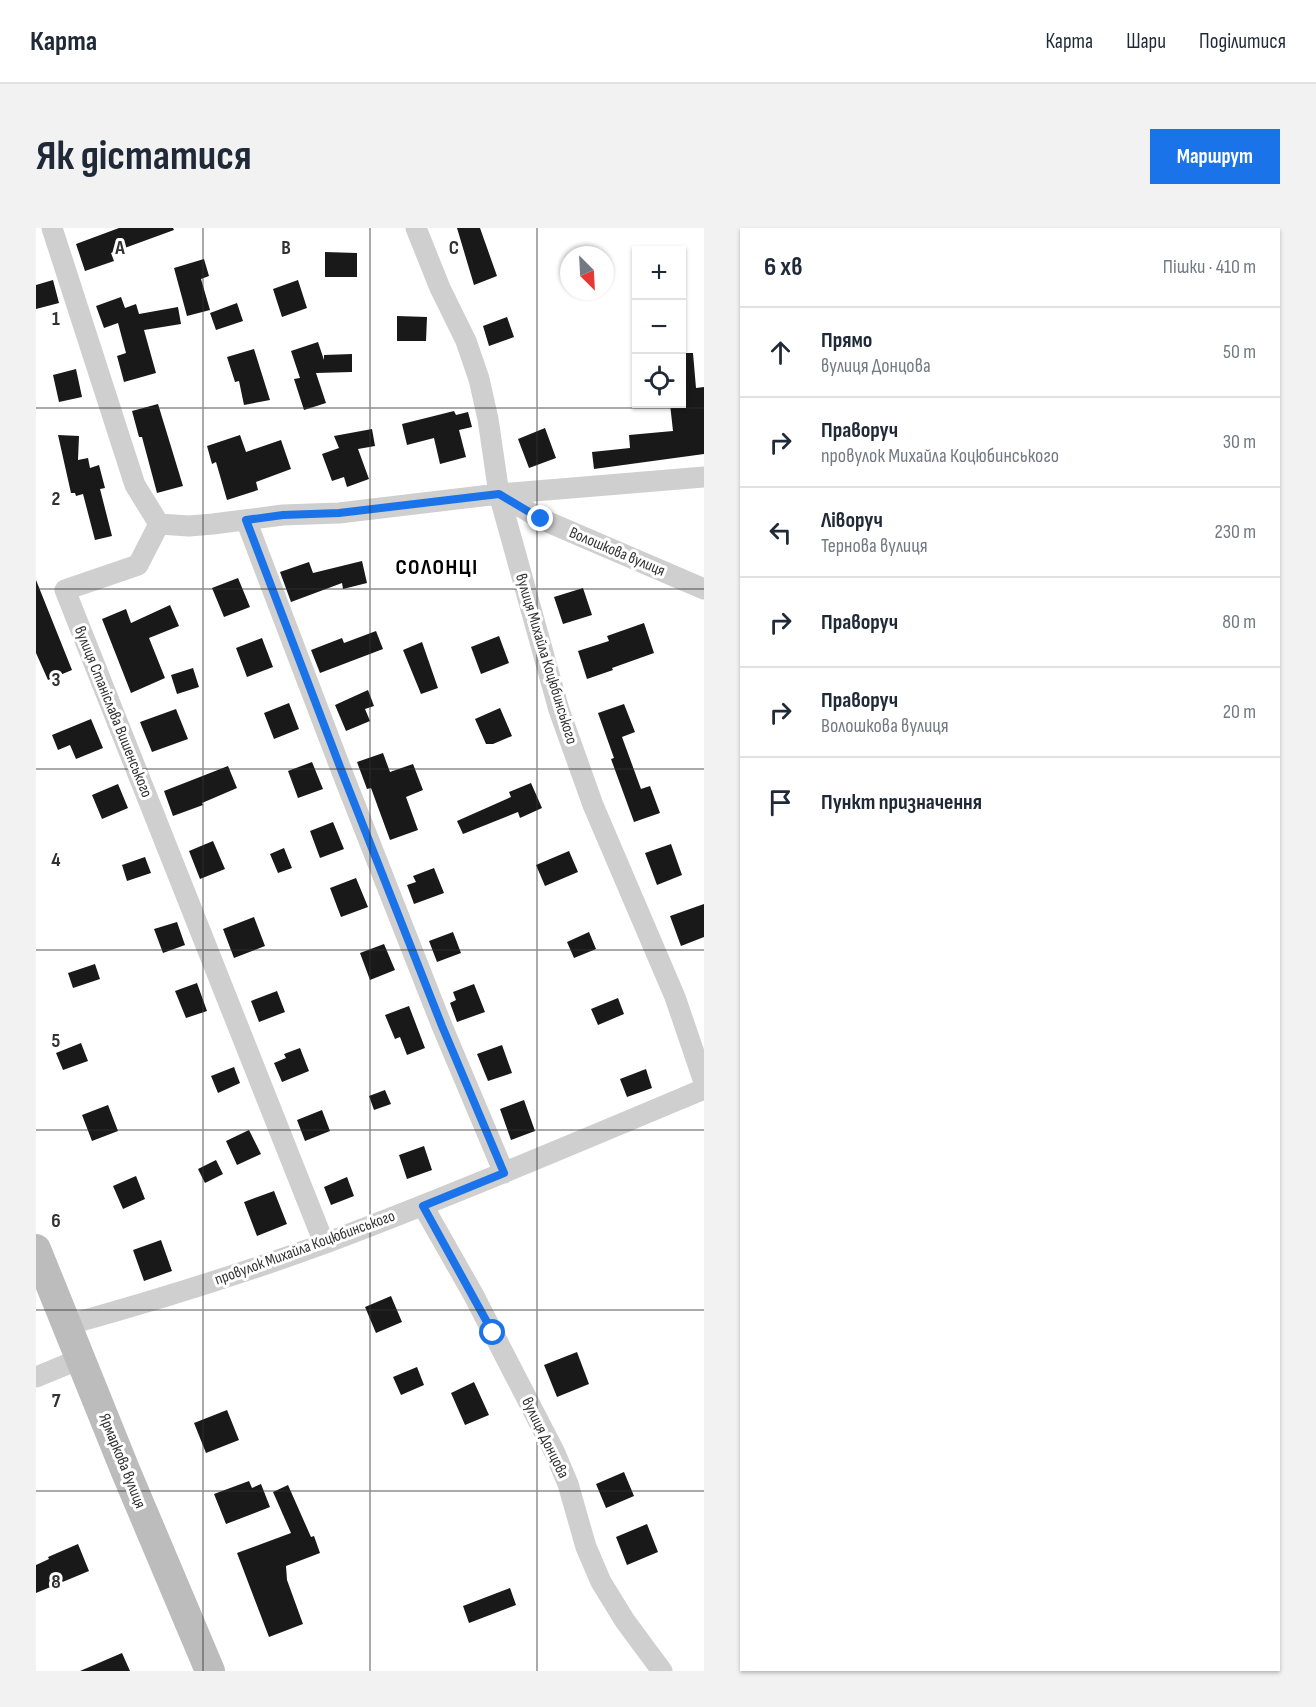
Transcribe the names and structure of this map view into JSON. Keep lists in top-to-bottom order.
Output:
{
  "streets": {
    "main road": ["Ярмаркова вулиця"],
    "street": [
      "Волошкова вулиця",
      "вулиця Михайла Коцюбинського",
      "вулиця Станіслава Вишенського",
      "провулок Михайла Коцюбинського",
      "вулиця Донцова"
    ]
  },
  "crossings": [
    ["Волошкова вулиця", "вулиця Михайла Коцюбинського"],
    ["вулиця Станіслава Вишенського", "провулок Михайла Коцюбинського"],
    ["провулок Михайла Коцюбинського", "вулиця Донцова"],
    ["провулок Михайла Коцюбинського", "Ярмаркова вулиця"]
  ],
  "districts": ["СОЛОНЦІ"],
  "north": "bottom right",
  "page": {
    "header": "Карта",
    "nav": ["Карта", "Шари", "Поділитися"],
    "buttons": "Маршрут",
    "title": "Як дістатися",
    "heading": ["6 хв", "Пішки · 410 m"],
    "map_buttons": ["+", "−"],
    "list": [
      ["Прямо", "вулиця Донцова", "50 m"],
      ["Праворуч", "провулок Михайла Коцюбинського", "30 m"],
      ["Ліворуч", "Тернова вулиця", "230 m"],
      ["Праворуч", "80 m"],
      ["Праворуч", "Волошкова вулиця", "20 m"],
      "Пункт призначення"
    ]
  },
  "grid": {
    "columns": ["A", "B", "C"],
    "rows": [
      "1",
      "2",
      "3",
      "4",
      "5",
      "6",
      "7",
      "8"
    ]
  }
}
